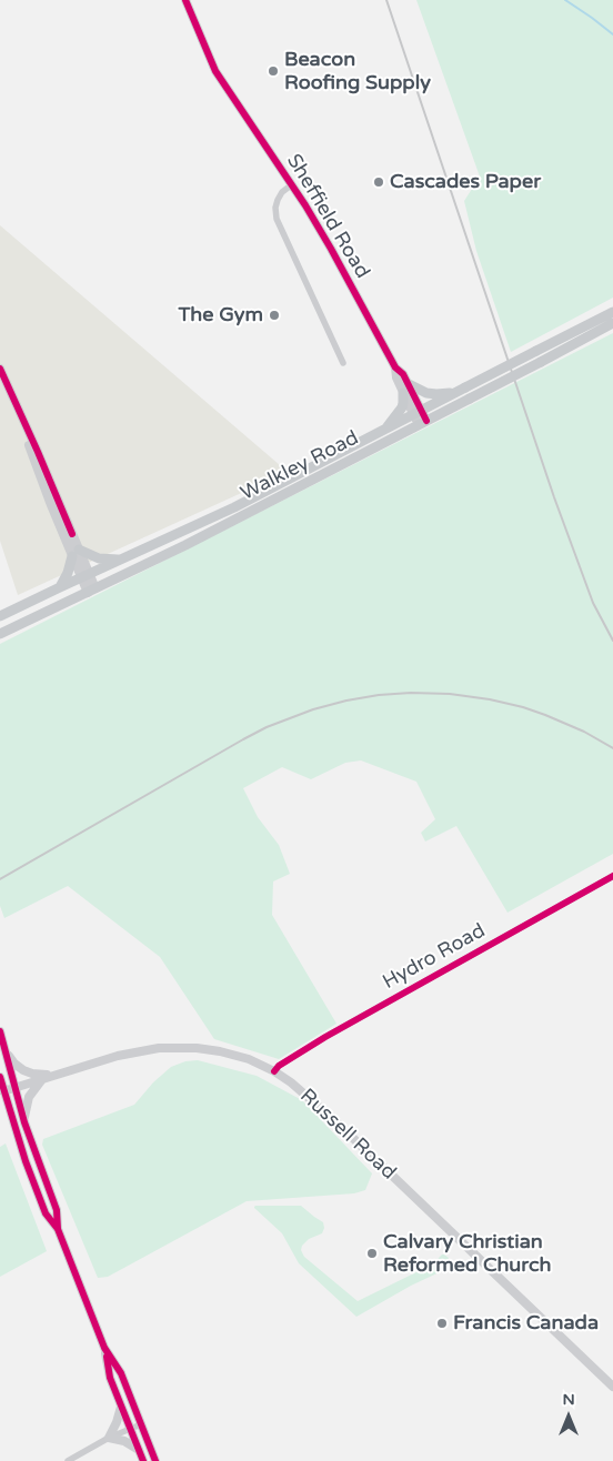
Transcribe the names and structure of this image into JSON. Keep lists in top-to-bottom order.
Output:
{
  "streets": {
    "main road": ["Sheffield Road", "Walkley Road", "Russell Road"],
    "street": ["Hydro Road"]
  },
  "crossings": [
    ["Sheffield Road", "Walkley Road"],
    ["Hydro Road", "Russell Road"]
  ],
  "places": [
    "Beacon Roofing Supply",
    "Cascades Paper",
    "The Gym",
    "Calvary Christian Reformed Church",
    "Francis Canada"
  ],
  "north": "top"
}
